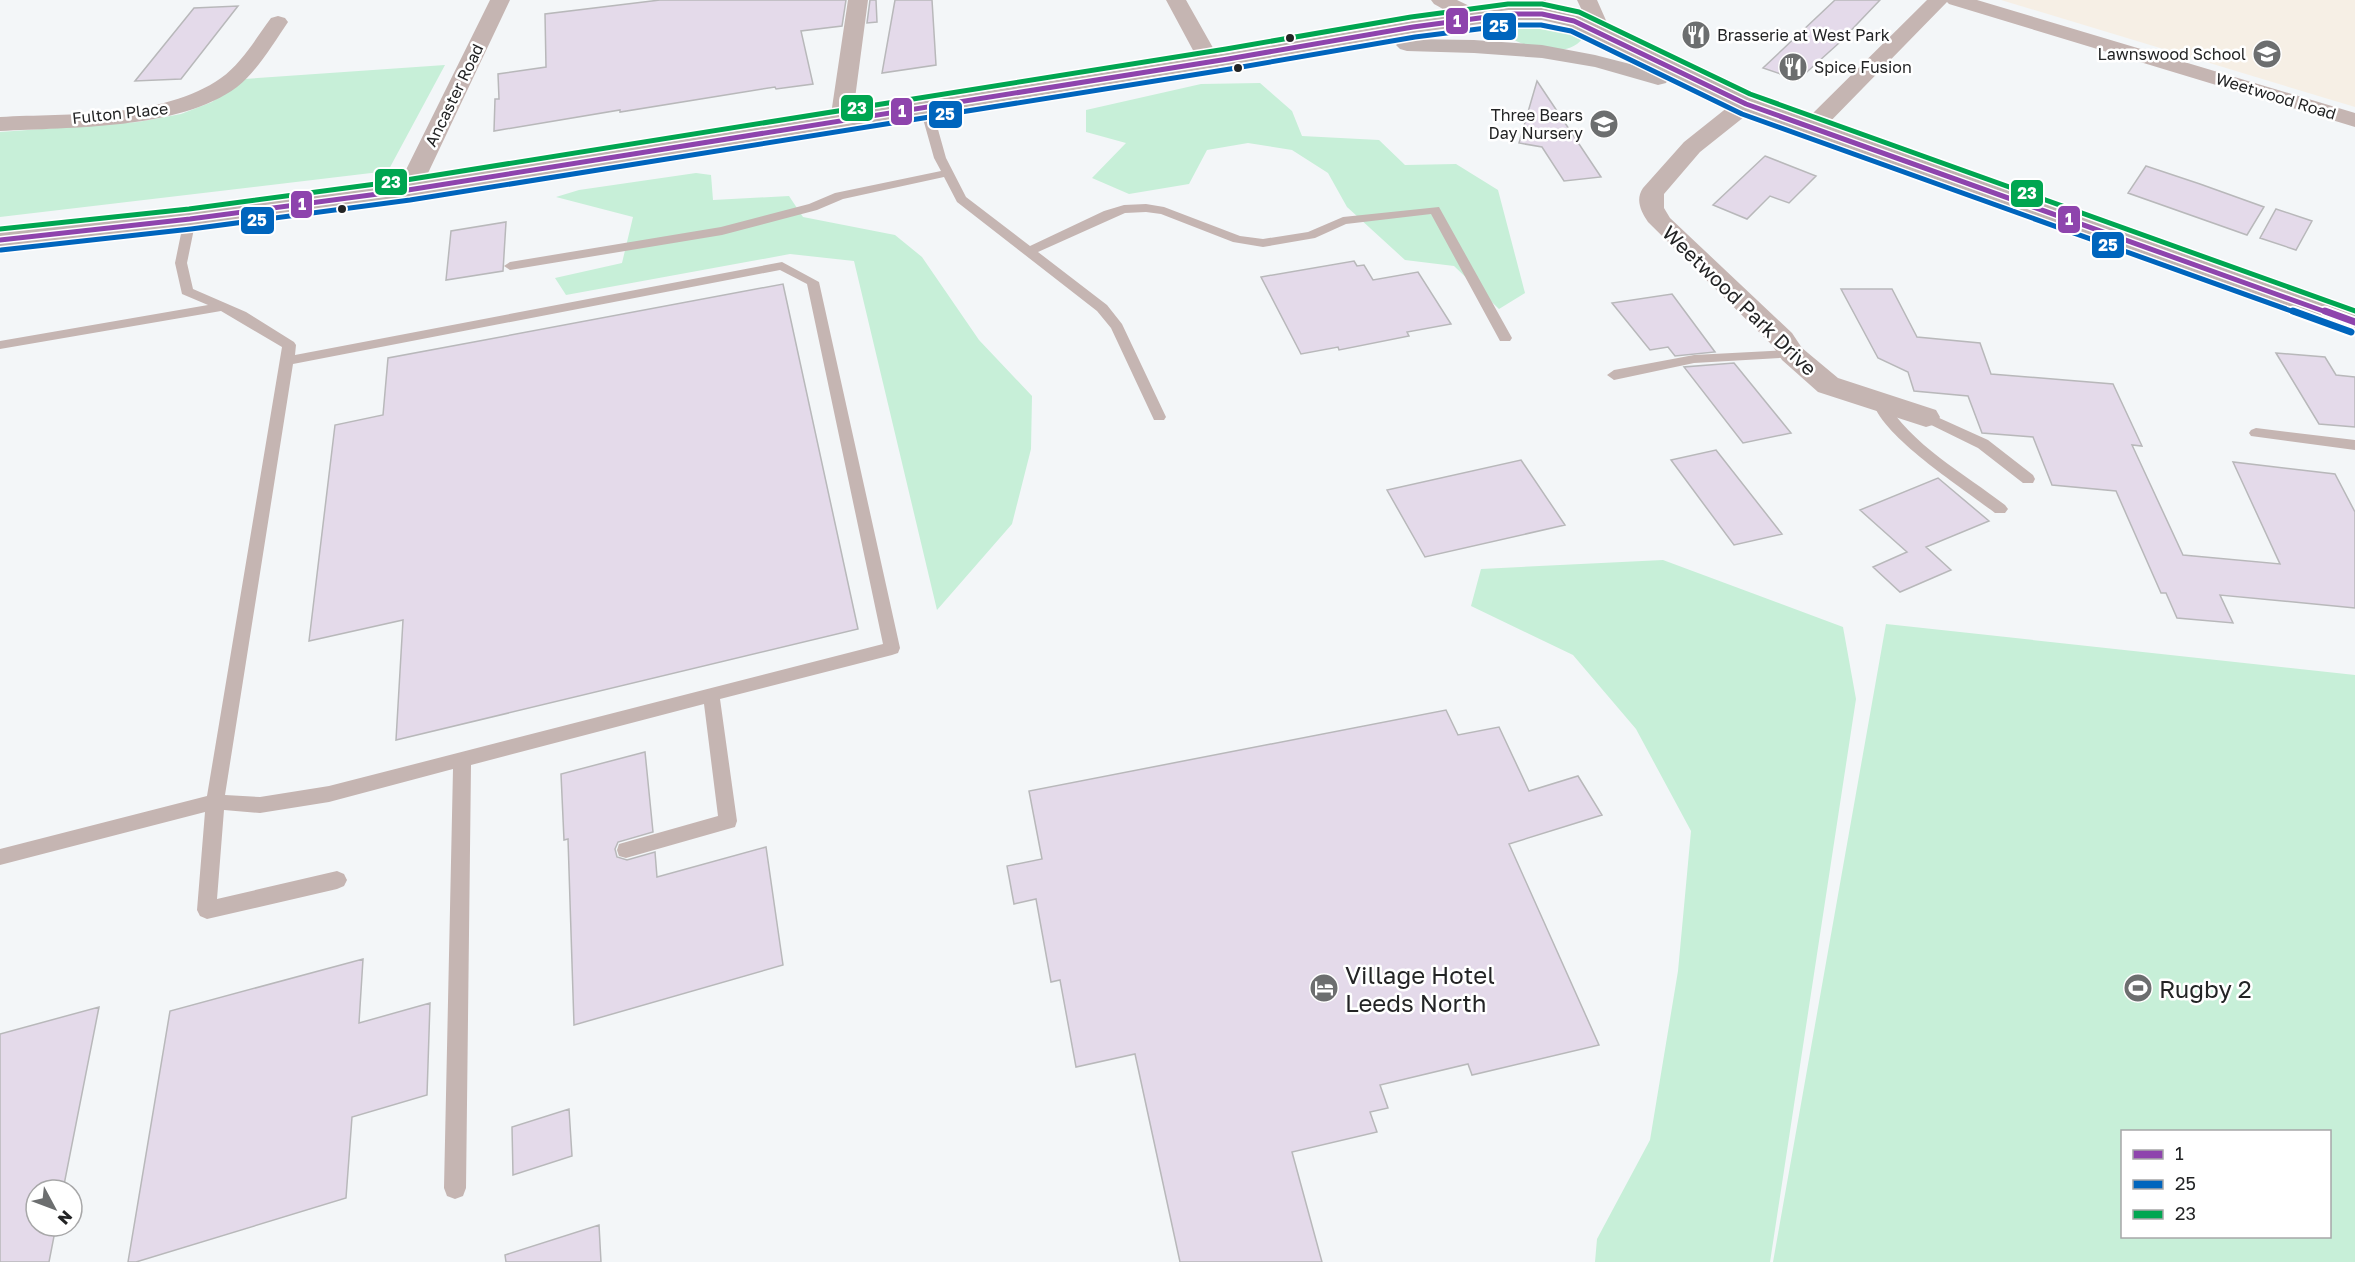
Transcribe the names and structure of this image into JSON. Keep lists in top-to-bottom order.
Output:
{
  "streets": {
    "street": [
      "Ancaster Road",
      "Weetwood Road",
      "Fulton Place",
      "Weetwood Park Drive"
    ]
  },
  "places": {
    "restaurant": ["Brasserie at West Park", "Spice Fusion"],
    "school or university": ["Lawnswood School", "Three Bears Day Nursery"],
    "hotel": ["Village Hotel Leeds North"],
    "sports": ["Rugby 2"]
  },
  "lines": ["transit line 23", "transit line 1", "transit line 25"],
  "legend": ["1", "25", "23"],
  "north": "bottom right"
}
